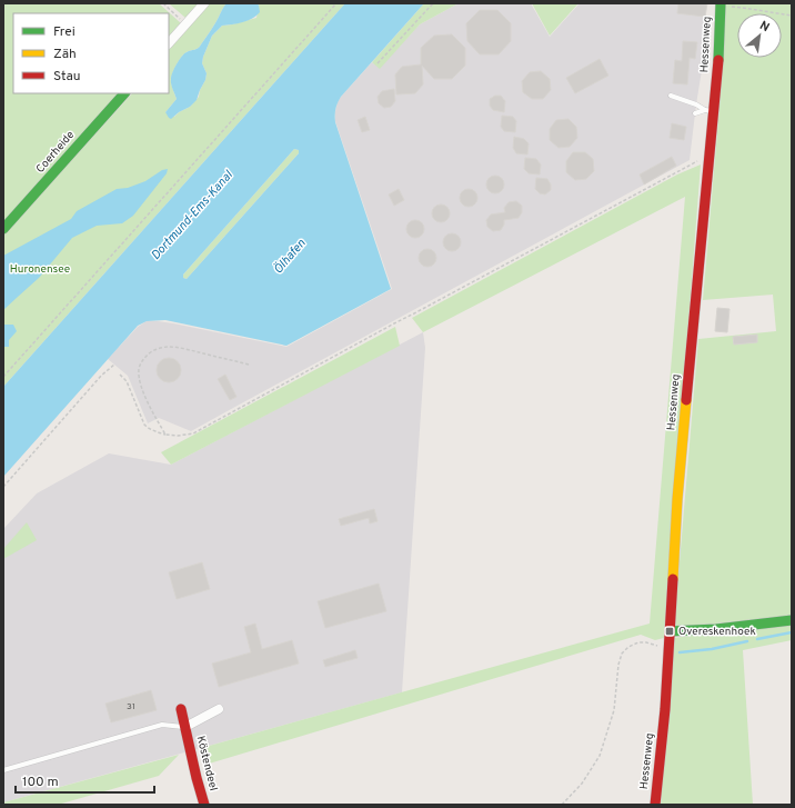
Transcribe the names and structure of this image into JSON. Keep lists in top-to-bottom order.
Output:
{
  "streets": {
    "street": ["Hessenweg", "Coerheide", "Köstendeel"]
  },
  "water": ["Dortmund-Ems-Kanal", "Ölhafen"],
  "parks": ["Huronensee"],
  "places": {
    "transit": ["Overeskenhoek"]
  },
  "house_numbers": ["31"],
  "legend": ["Frei", "Zäh", "Stau"],
  "scale_bar": "100 m",
  "north": "top right"
}
